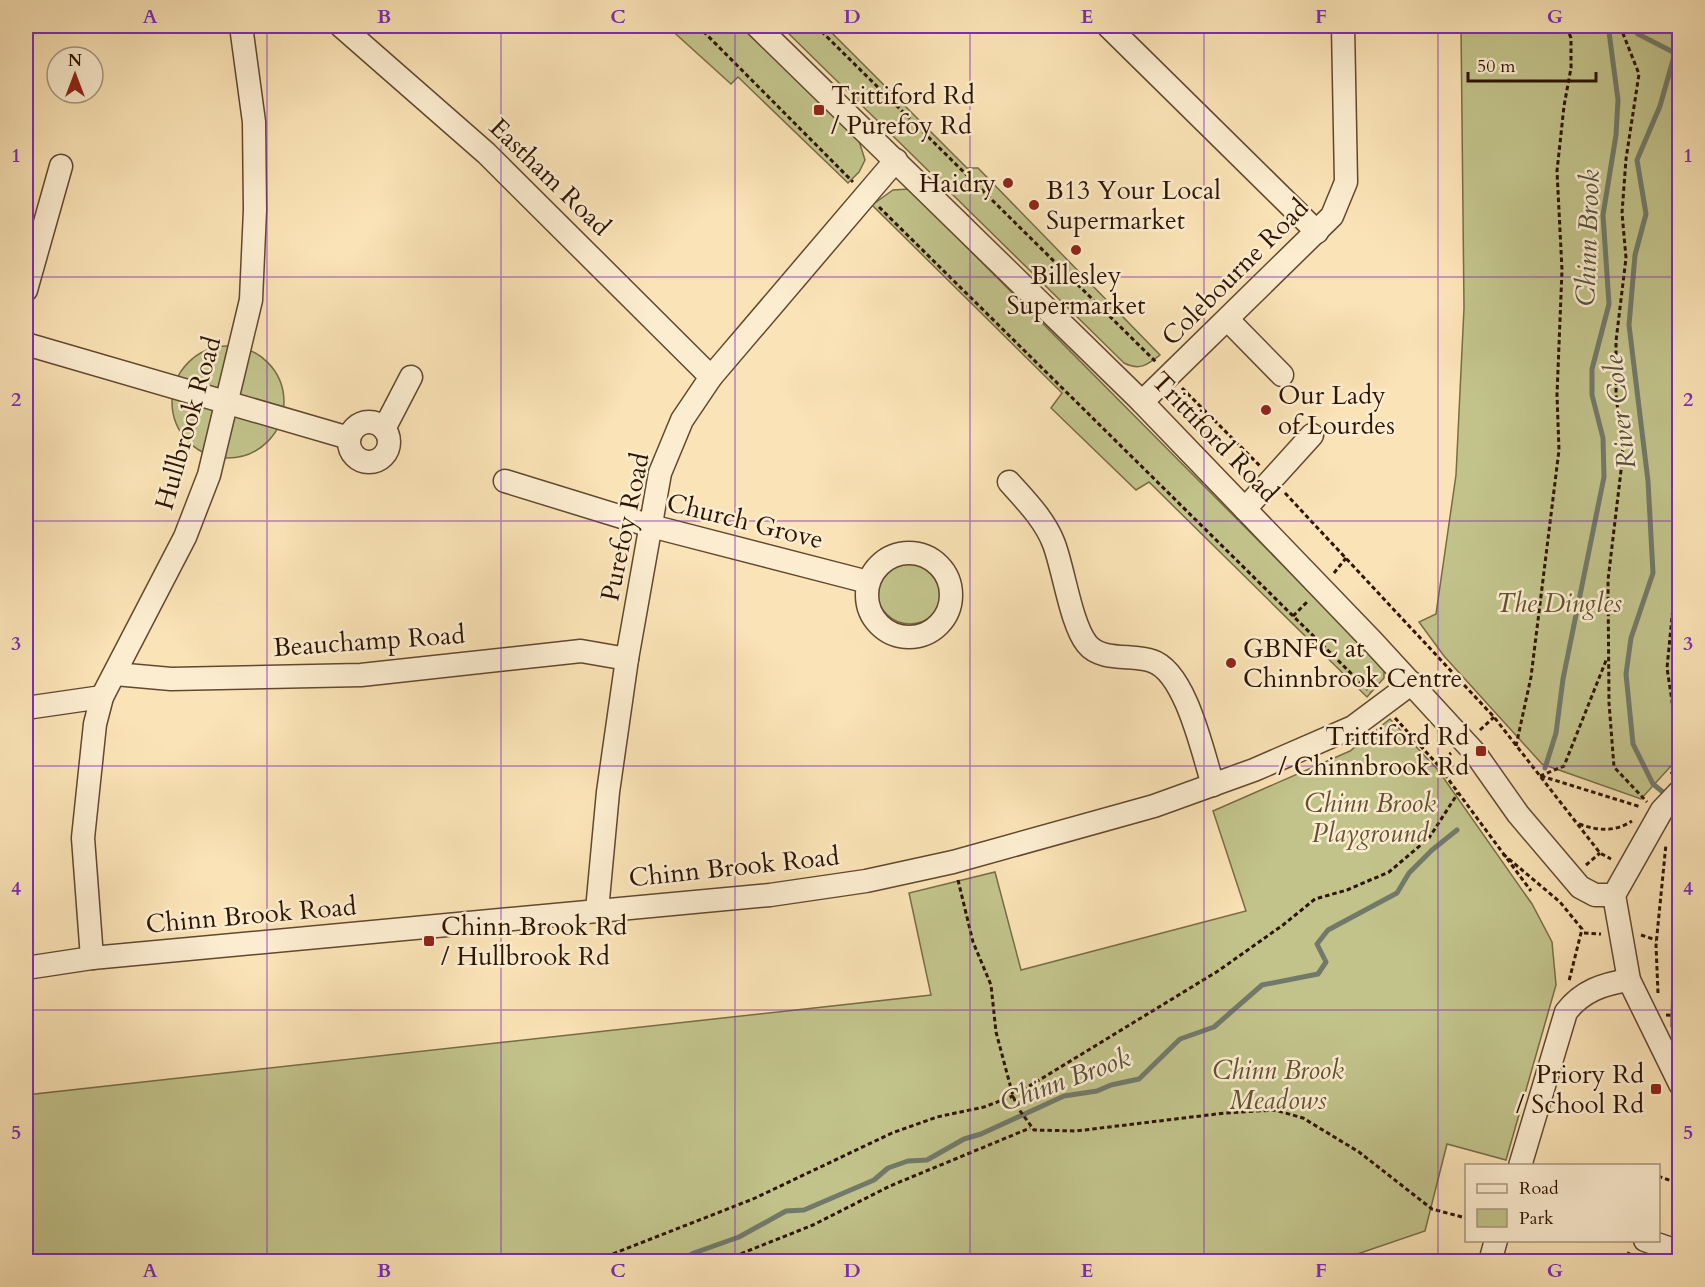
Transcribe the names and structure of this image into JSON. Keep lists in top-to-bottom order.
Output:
{
  "streets": {
    "street": [
      "Eastham Road",
      "Colebourne Road",
      "Hullbrook Road",
      "Trittiford Road",
      "Church Grove",
      "Purefoy Road",
      "Beauchamp Road",
      "Chinn Brook Road"
    ]
  },
  "crossings": [
    ["Eastham Road", "Purefoy Road"],
    ["Colebourne Road", "Trittiford Road"],
    ["Hullbrook Road", "Beauchamp Road"],
    ["Hullbrook Road", "Chinn Brook Road"],
    ["Trittiford Road", "Purefoy Road"],
    ["Trittiford Road", "Chinn Brook Road"],
    ["Church Grove", "Purefoy Road"],
    ["Purefoy Road", "Beauchamp Road"],
    ["Purefoy Road", "Chinn Brook Road"]
  ],
  "water": ["Chinn Brook", "River Cole"],
  "parks": ["The Dingles", "Chinn Brook Playground", "Chinn Brook Meadows"],
  "places": {
    "transit": [
      "Trittiford Rd / Purefoy Rd",
      "Trittiford Rd / Chinnbrook Rd",
      "Chinn Brook Rd / Hullbrook Rd",
      "Priory Rd / School Rd"
    ],
    "other": [
      "Haidry",
      "B13 Your Local Supermarket",
      "Billesley Supermarket",
      "Our Lady of Lourdes",
      "GBNFC at Chinnbrook Centre"
    ]
  },
  "legend": ["Road", "Park"],
  "scale_bar": "50 m",
  "north": "top",
  "grid": {
    "columns": [
      "A",
      "B",
      "C",
      "D",
      "E",
      "F",
      "G"
    ],
    "rows": [
      "1",
      "2",
      "3",
      "4",
      "5"
    ]
  }
}
